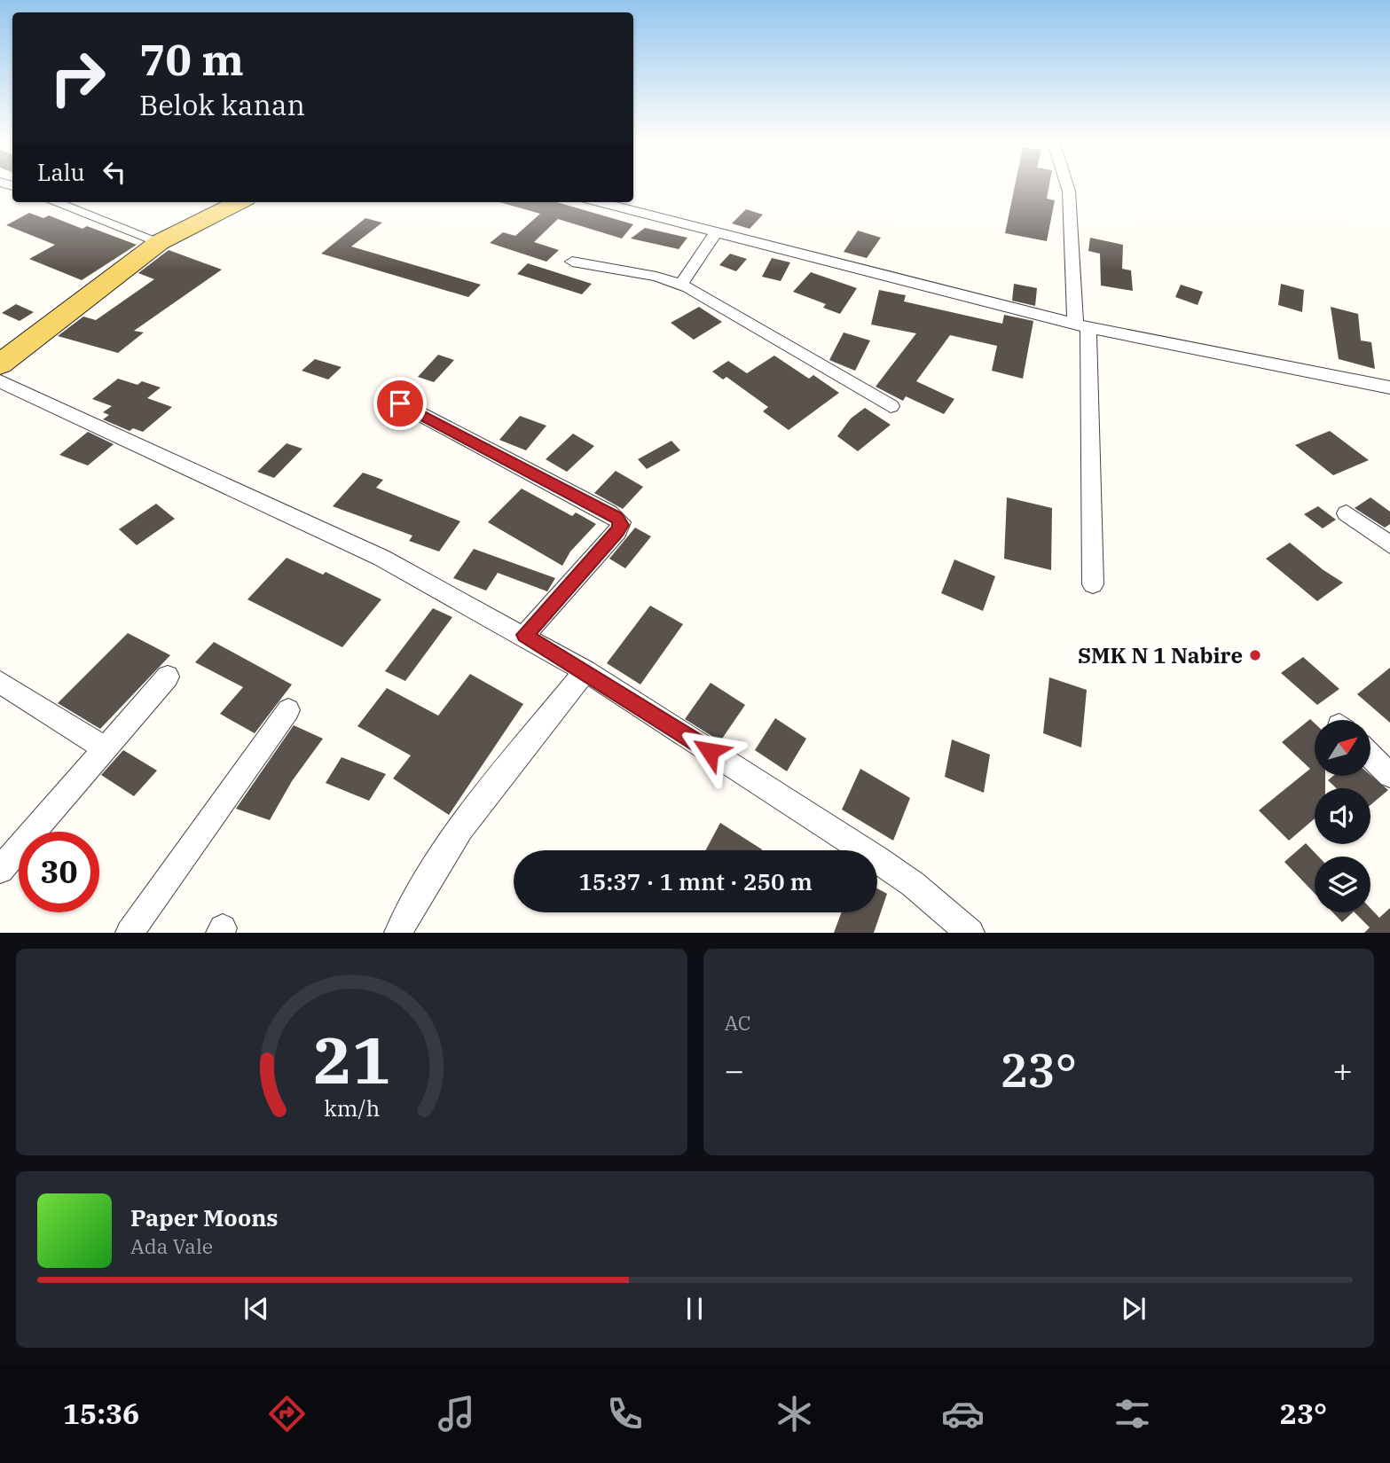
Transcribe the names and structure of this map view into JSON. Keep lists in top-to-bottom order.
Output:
{
  "places": ["SMK N 1 Nabire"],
  "north": "top right",
  "page": {
    "turn": ["70 m", "Belok kanan"],
    "then": "Lalu",
    "limit": "30",
    "trip": "15:37 · 1 mnt · 250 m",
    "tile": "AC",
    "heat": ["−", "23°", "+"],
    "song": ["Paper Moons", "Ada Vale"],
    "tabs": ["15:36", "23°"],
    "gauge": ["21", "km/h"]
  }
}
